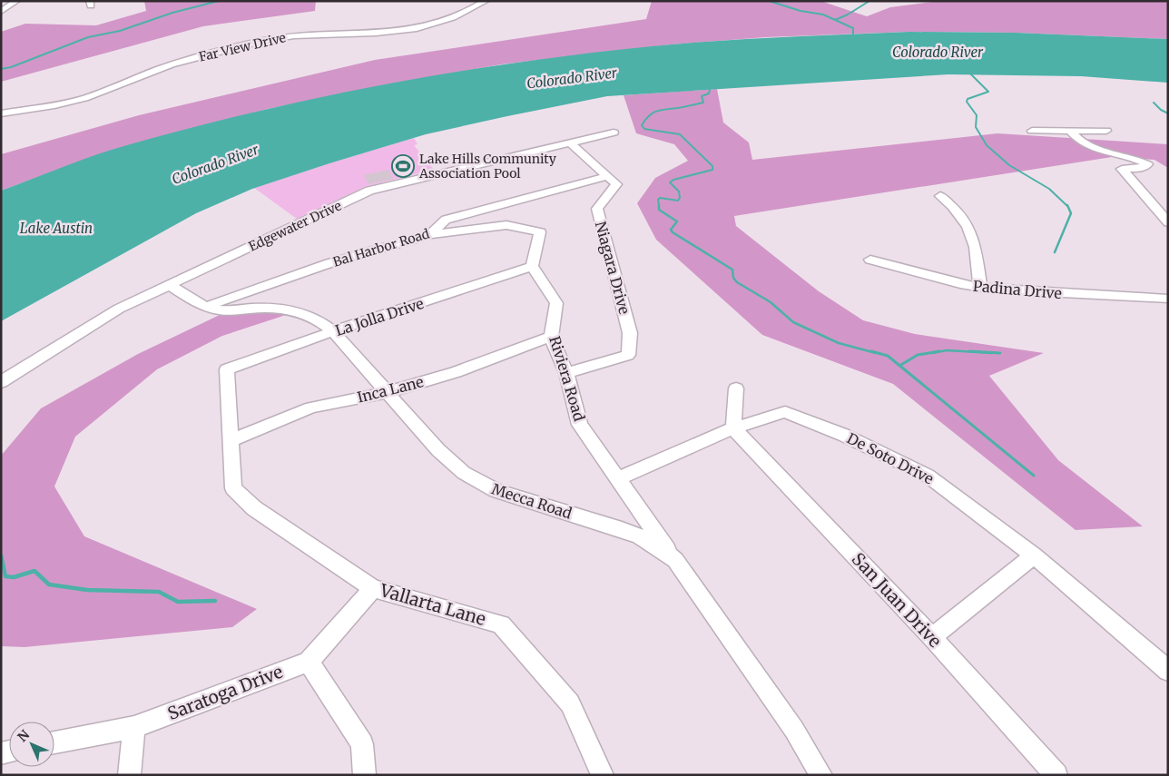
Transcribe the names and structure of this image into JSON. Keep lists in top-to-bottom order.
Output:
{
  "streets": {
    "street": [
      "Far View Drive",
      "Edgewater Drive",
      "Bal Harbor Road",
      "Niagara Drive",
      "Padina Drive",
      "La Jolla Drive",
      "Riviera Road",
      "Inca Lane",
      "De Soto Drive",
      "Mecca Road",
      "San Juan Drive",
      "Vallarta Lane",
      "Saratoga Drive"
    ]
  },
  "crossings": [
    ["Edgewater Drive", "Mecca Road"],
    ["Bal Harbor Road", "Niagara Drive"],
    ["Bal Harbor Road", "Mecca Road"],
    ["Niagara Drive", "Riviera Road"],
    ["La Jolla Drive", "Riviera Road"],
    ["La Jolla Drive", "Mecca Road"],
    ["La Jolla Drive", "Vallarta Lane"],
    ["Riviera Road", "Inca Lane"],
    ["Riviera Road", "De Soto Drive"],
    ["Riviera Road", "Mecca Road"],
    ["Inca Lane", "Mecca Road"],
    ["Inca Lane", "Vallarta Lane"],
    ["De Soto Drive", "San Juan Drive"],
    ["Vallarta Lane", "Saratoga Drive"]
  ],
  "water": ["Colorado River", "Lake Austin"],
  "places": {
    "sports": ["Lake Hills Community Association Pool"]
  },
  "north": "top left"
}
